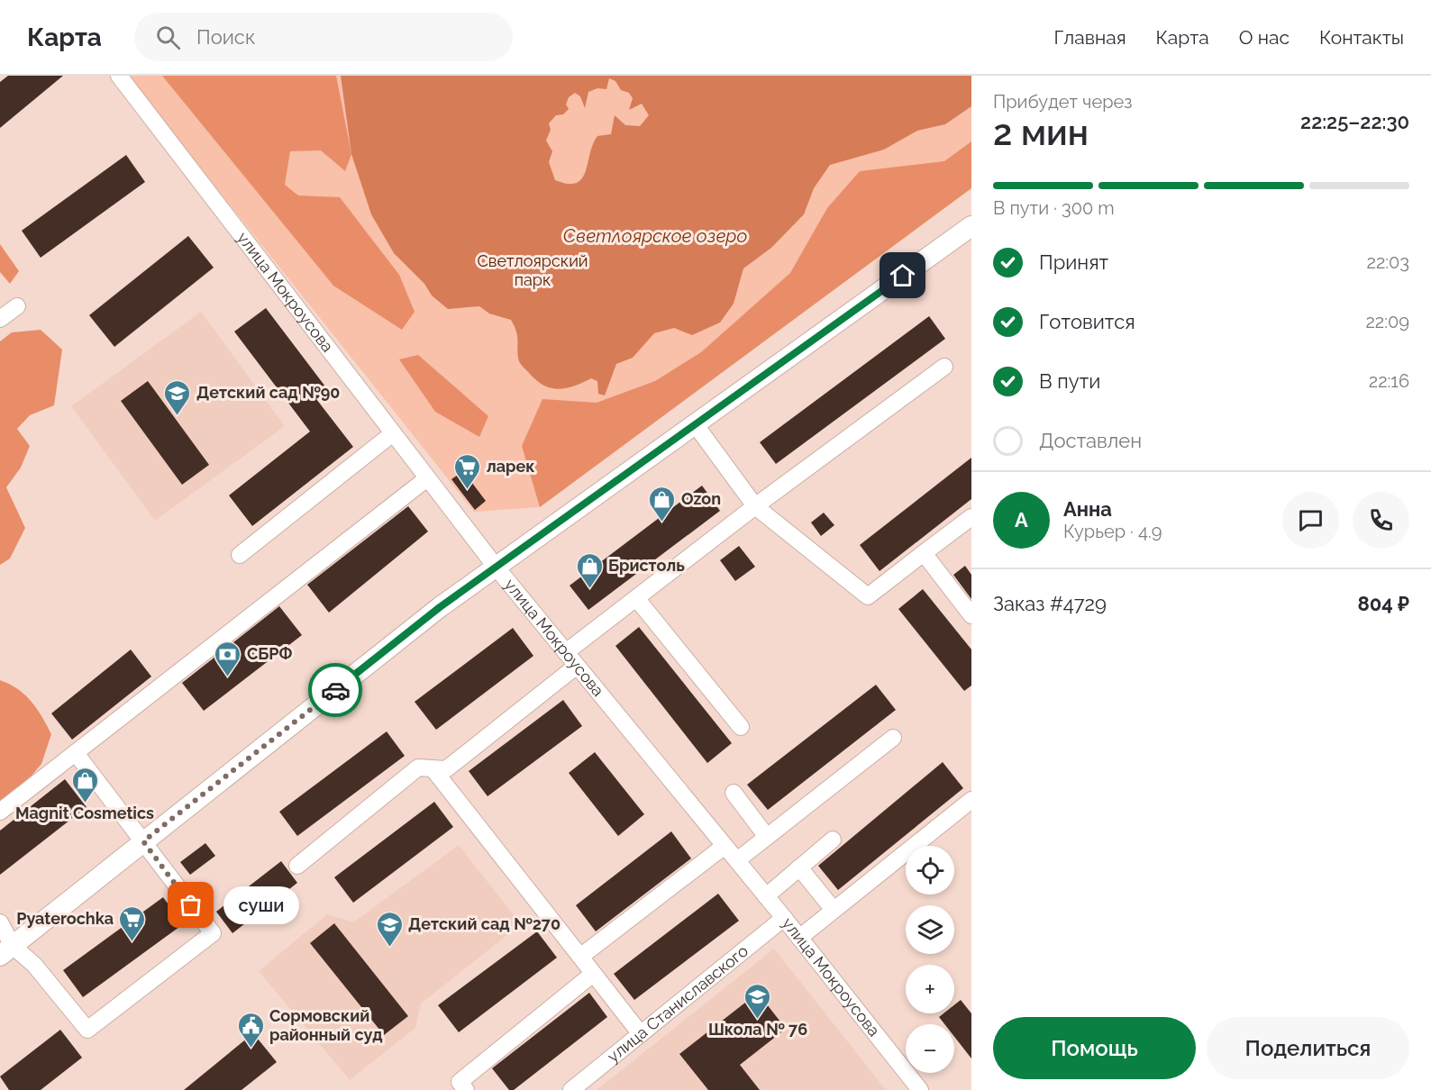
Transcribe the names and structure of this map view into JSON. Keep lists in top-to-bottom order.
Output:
{
  "streets": {
    "street": ["улица Мокроусова", "улица Станиславского"]
  },
  "crossings": [
    ["улица Мокроусова", "улица Станиславского"]
  ],
  "water": ["Светлоярское озеро"],
  "parks": ["Светлоярский парк"],
  "places": {
    "school or university": ["Детский сад №90", "Детский сад №270", "Школа № 76"],
    "supermarket": ["ларек", "Pyaterochka"],
    "shop": ["Ozon", "Бристоль", "Magnit Cosmetics"],
    "bank": ["СБРФ"],
    "other": ["суши"],
    "public building": ["Сормовский районный суд"]
  },
  "page": {
    "header": "Карта",
    "search": "Поиск",
    "nav": [
      "Главная",
      "Карта",
      "О нас",
      "Контакты"
    ],
    "heading": ["2 мин", "Прибудет через", "22:25–22:30"],
    "panel": [
      "Анна",
      "Курьер · 4.9",
      "Заказ #4729",
      "804 ₽"
    ],
    "bar": "В пути · 300 m",
    "list": [
      ["Принят", "22:03"],
      ["Готовится", "22:09"],
      ["В пути", "22:16"],
      "Доставлен"
    ],
    "round": "А",
    "map_buttons": ["+", "−"],
    "bubble": "суши",
    "buttons": ["Помощь", "Поделиться"]
  }
}
